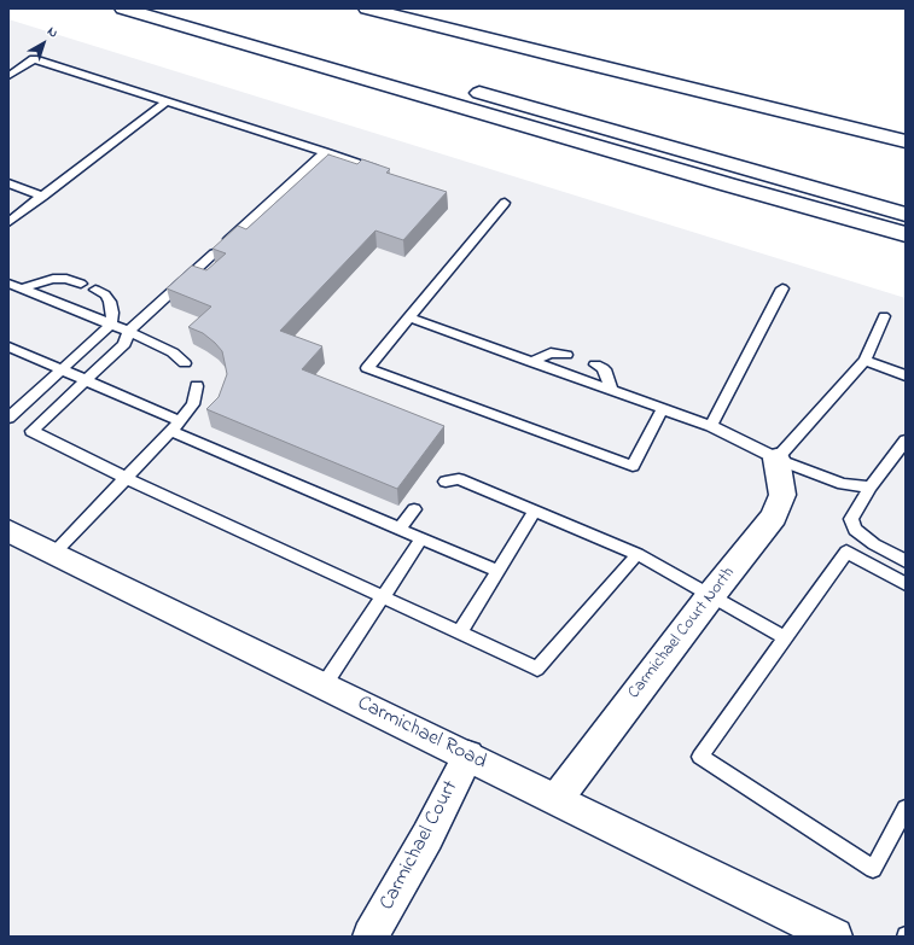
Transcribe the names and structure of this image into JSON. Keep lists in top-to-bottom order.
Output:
{
  "streets": {
    "main road": ["Carmichael Court North", "Carmichael Road", "Carmichael Court"]
  },
  "crossings": [
    ["Carmichael Court North", "Carmichael Road"],
    ["Carmichael Road", "Carmichael Court"]
  ],
  "north": "top right"
}
